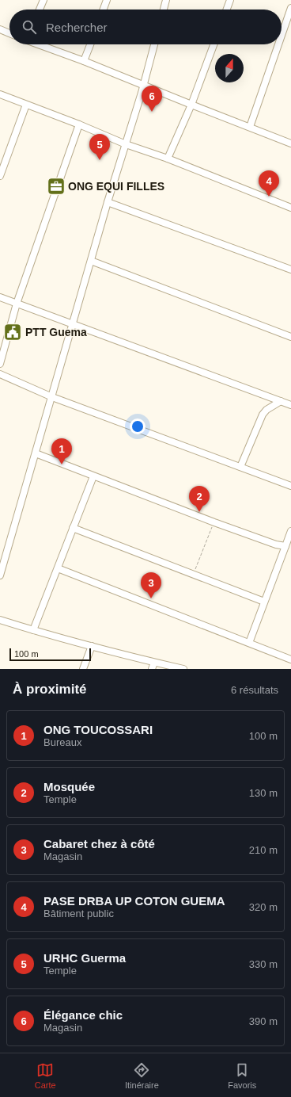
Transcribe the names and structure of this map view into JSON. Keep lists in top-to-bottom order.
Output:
{
  "places": {
    "office": ["ONG EQUI FILLES"],
    "public building": ["PTT Guema"]
  },
  "scale_bar": "100 m",
  "north": "top",
  "page": {
    "search": "Rechercher",
    "pins": [
      "6",
      "5",
      "4",
      "1",
      "2",
      "3"
    ],
    "scale": "100 m",
    "heading": ["À proximité", "6 résultats"],
    "list": [
      {
        "mark": "1",
        "name": "ONG TOUCOSSARI",
        "note": "Bureaux",
        "value": "100 m"
      },
      {
        "mark": "2",
        "name": "Mosquée",
        "note": "Temple",
        "value": "130 m"
      },
      {
        "mark": "3",
        "name": "Cabaret chez à côté",
        "note": "Magasin",
        "value": "210 m"
      },
      {
        "mark": "4",
        "name": "PASE DRBA UP COTON GUEMA",
        "note": "Bâtiment public",
        "value": "320 m"
      },
      {
        "mark": "5",
        "name": "URHC Guerma",
        "note": "Temple",
        "value": "330 m"
      },
      {
        "mark": "6",
        "name": "Élégance chic",
        "note": "Magasin",
        "value": "390 m"
      }
    ],
    "nav": ["Carte", "Itinéraire", "Favoris"]
  }
}
